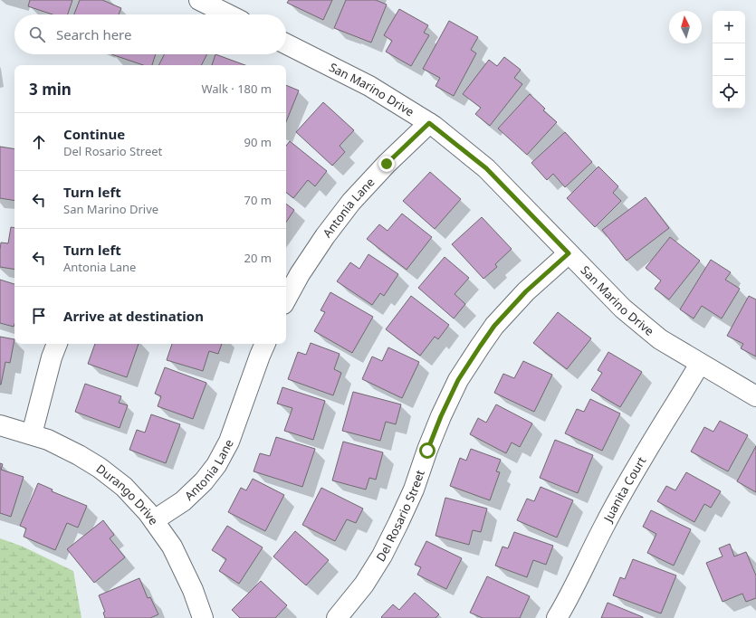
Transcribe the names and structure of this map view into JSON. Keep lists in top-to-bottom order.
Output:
{
  "streets": {
    "street": [
      "San Marino Drive",
      "Antonia Lane",
      "Juanita Court",
      "Durango Drive",
      "Del Rosario Street"
    ]
  },
  "crossings": [
    ["San Marino Drive", "Antonia Lane"],
    ["San Marino Drive", "Juanita Court"],
    ["San Marino Drive", "Del Rosario Street"],
    ["Antonia Lane", "Durango Drive"]
  ],
  "north": "top",
  "page": {
    "map_buttons": ["+", "−"],
    "search": "Search here",
    "heading": ["3 min", "Walk · 180 m"],
    "list": [
      ["Continue", "Del Rosario Street", "90 m"],
      ["Turn left", "San Marino Drive", "70 m"],
      ["Turn left", "Antonia Lane", "20 m"],
      "Arrive at destination"
    ]
  }
}
